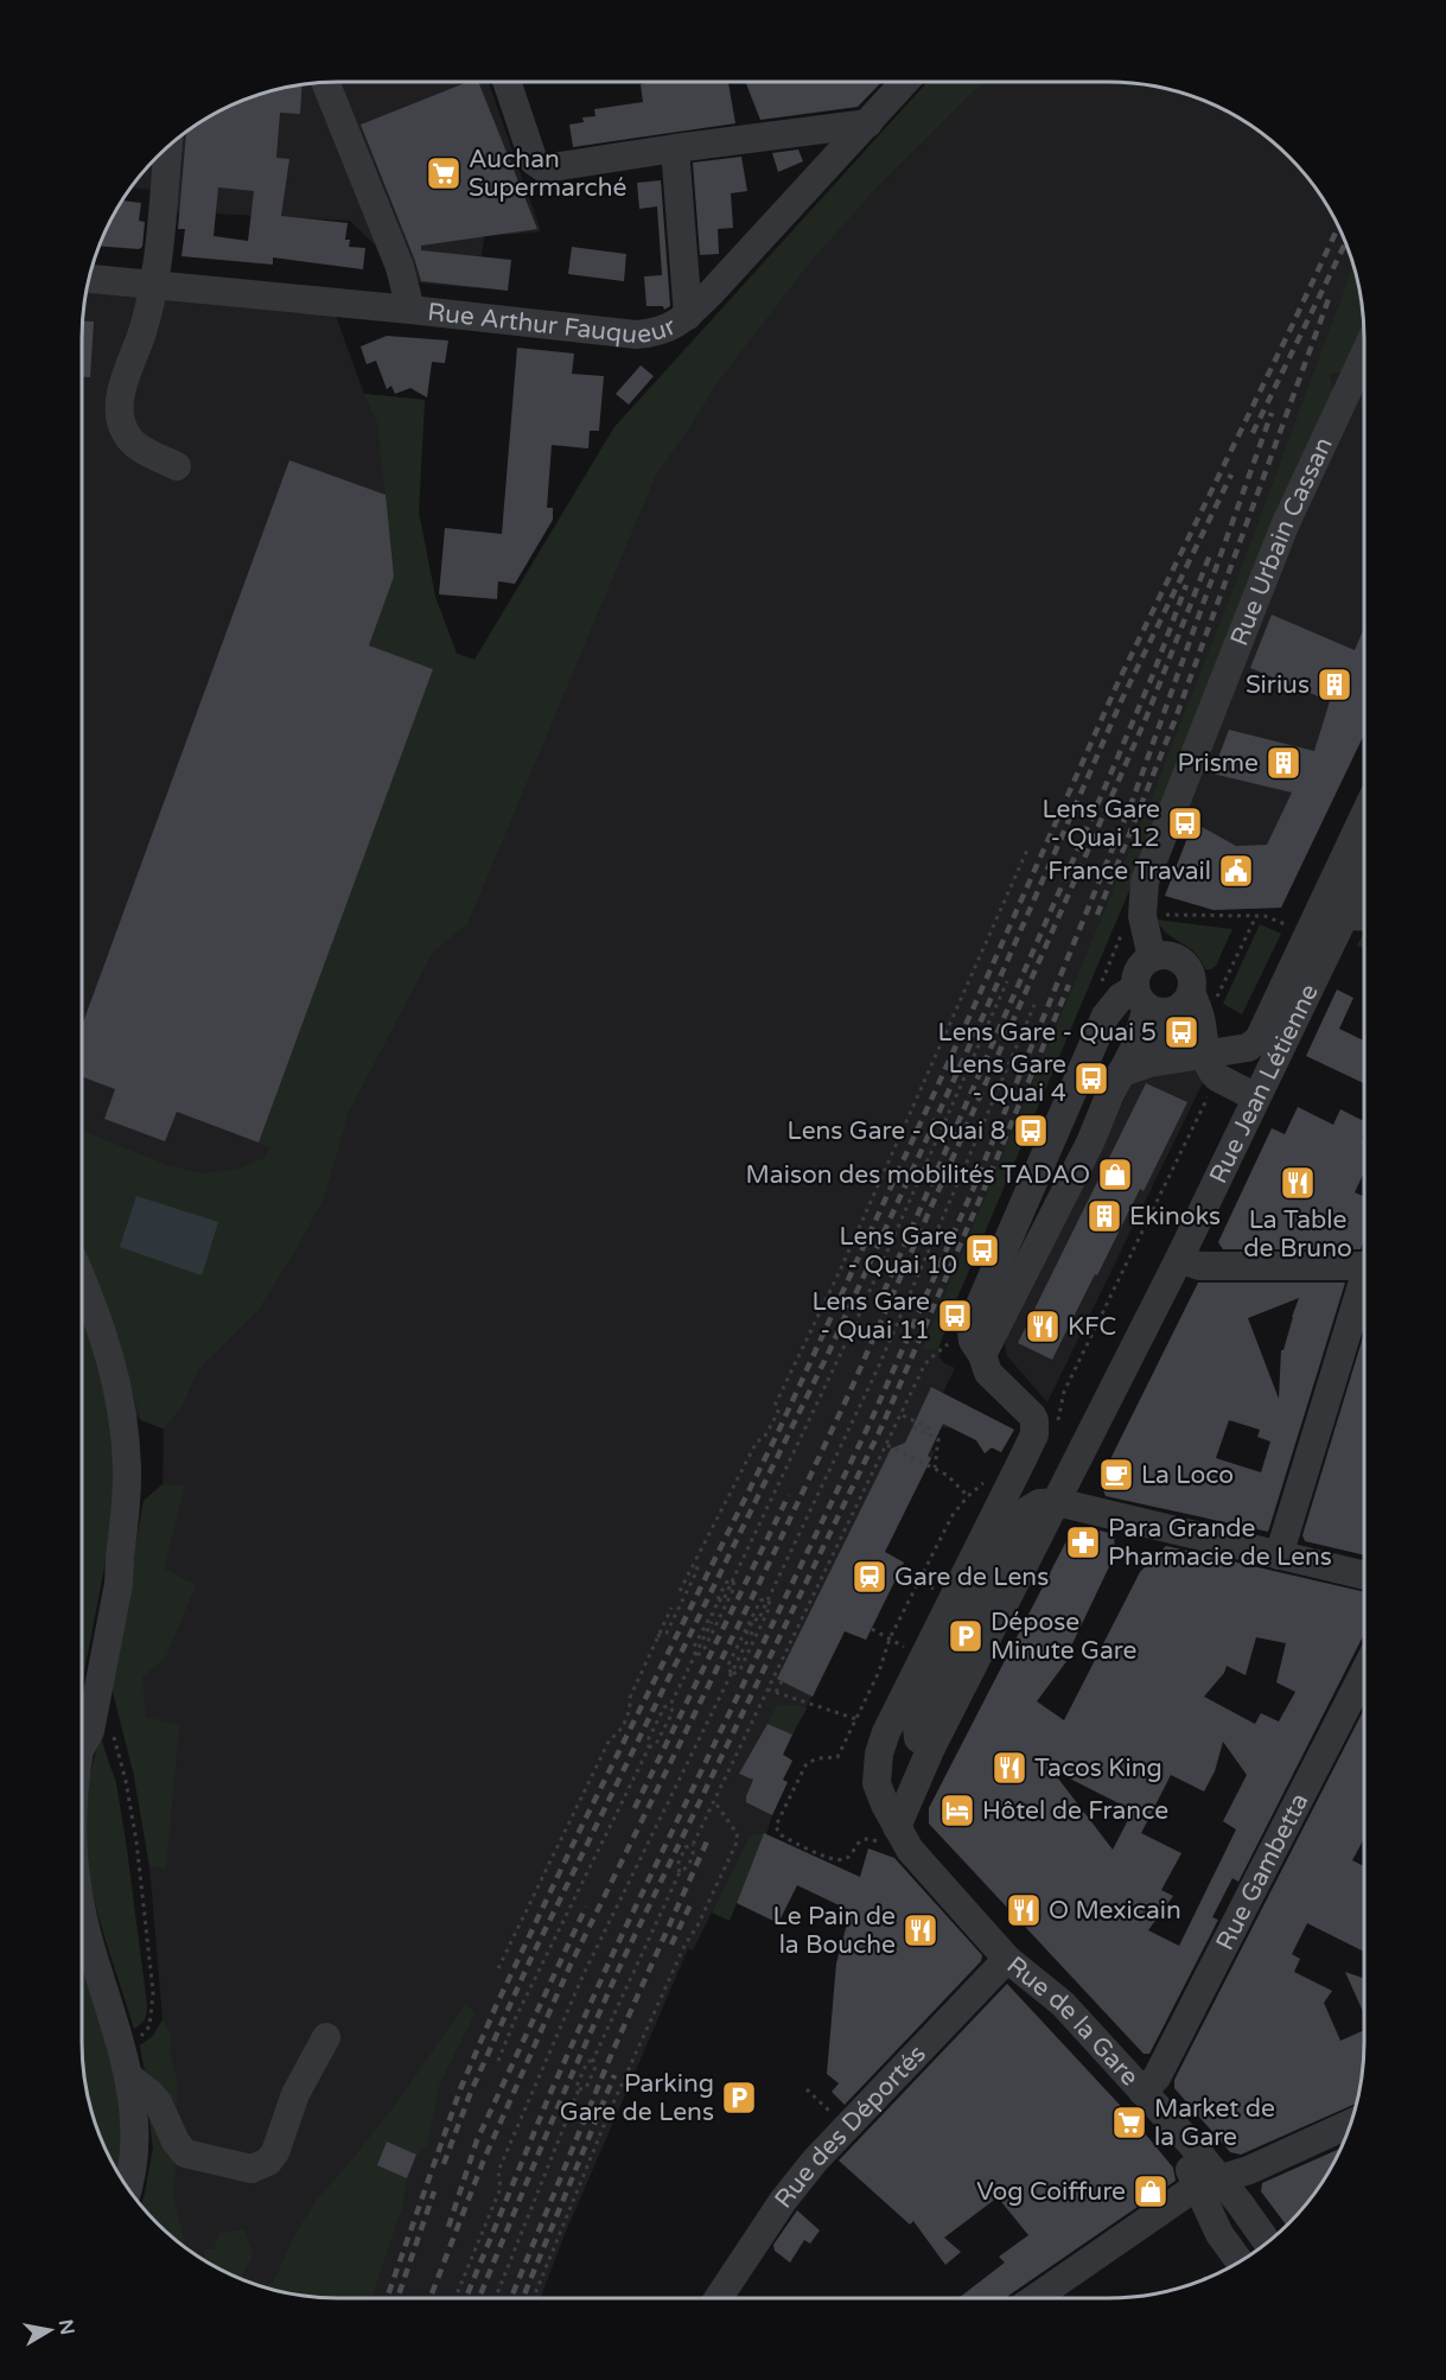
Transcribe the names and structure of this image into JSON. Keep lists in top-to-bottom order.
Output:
{
  "streets": {
    "street": [
      "Rue Arthur Fauqueur",
      "Rue Urbain Cassan",
      "Rue Jean Létienne",
      "Rue Gambetta",
      "Rue de la Gare",
      "Rue des Déportés"
    ]
  },
  "crossings": [
    ["Rue Jean Létienne", "Rue de la Gare"],
    ["Rue Gambetta", "Rue de la Gare"],
    ["Rue de la Gare", "Rue des Déportés"]
  ],
  "places": {
    "supermarket": ["Auchan Supermarché", "Market de la Gare"],
    "building": ["Sirius", "Prisme", "Ekinoks"],
    "bus stop": [
      "Lens Gare - Quai 12",
      "Lens Gare - Quai 5",
      "Lens Gare - Quai 4",
      "Lens Gare - Quai 8",
      "Lens Gare - Quai 10",
      "Lens Gare - Quai 11"
    ],
    "public building": ["France Travail"],
    "shop": ["Maison des mobilités TADAO", "Vog Coiffure"],
    "restaurant": [
      "La Table de Bruno",
      "KFC",
      "Tacos King",
      "O Mexicain",
      "Le Pain de la Bouche"
    ],
    "cafe": ["La Loco"],
    "pharmacy": ["Para Grande Pharmacie de Lens"],
    "station": ["Gare de Lens"],
    "parking": ["Dépose Minute Gare", "Parking Gare de Lens"],
    "hotel": ["Hôtel de France"]
  },
  "north": "right"
}
